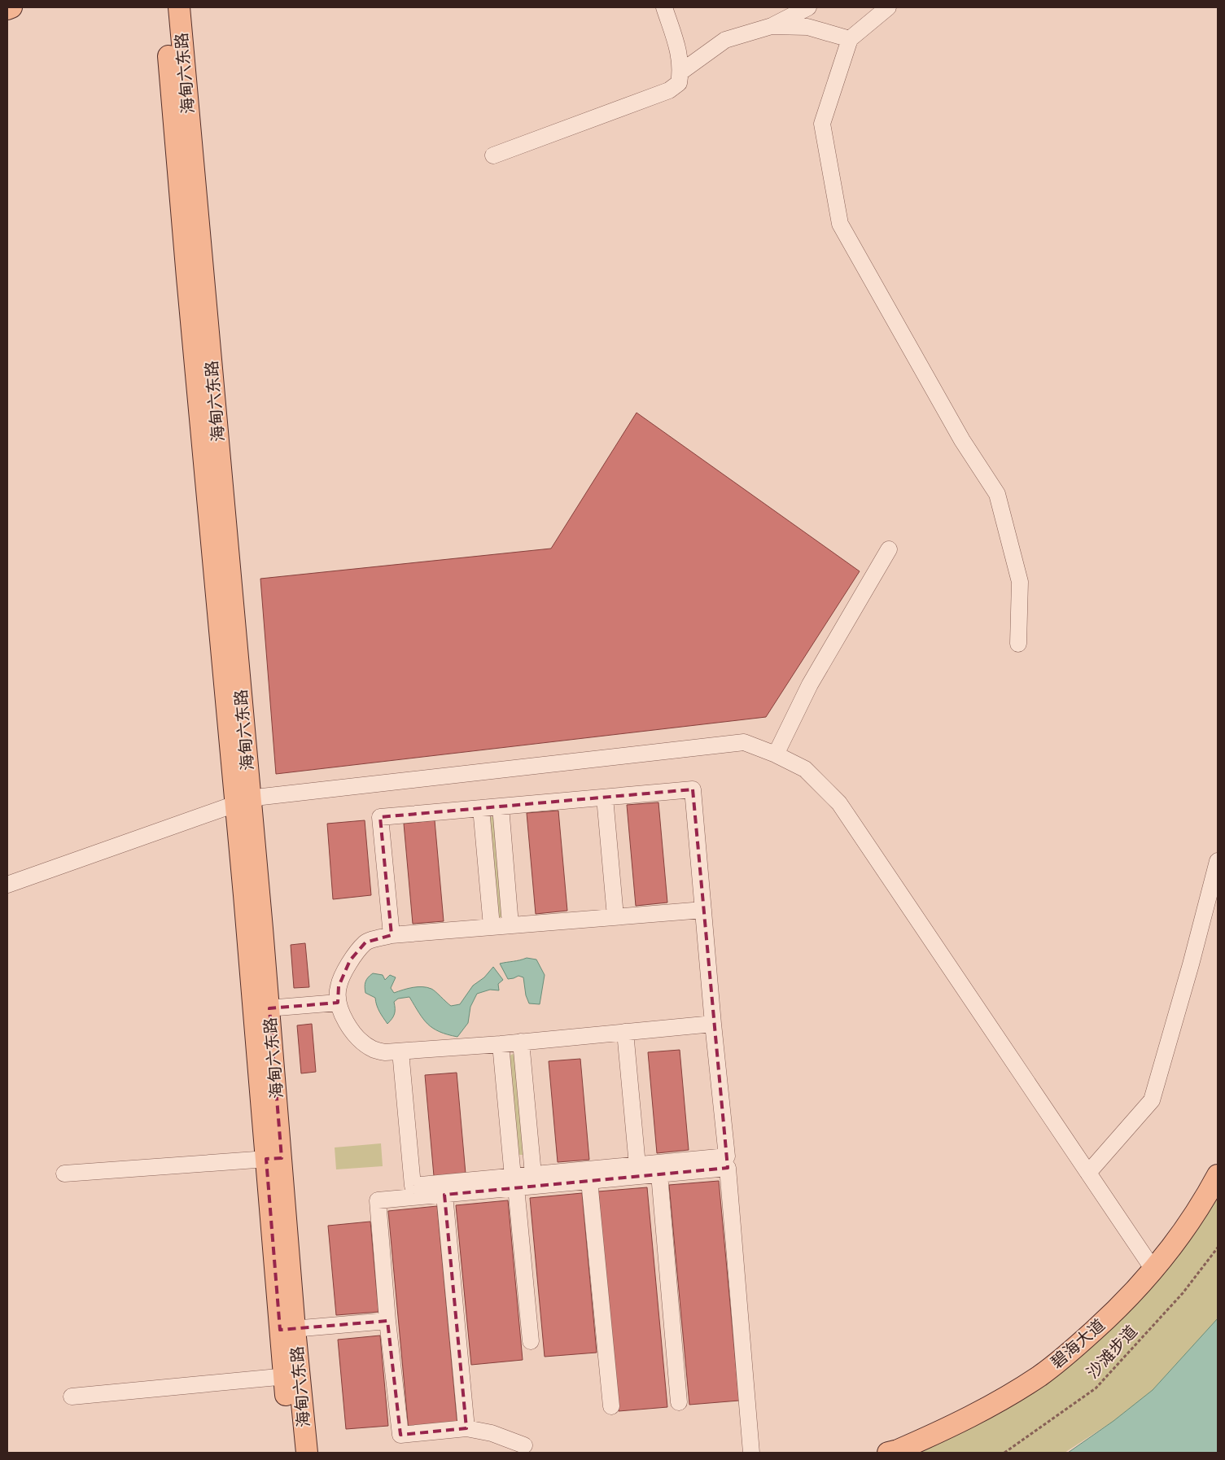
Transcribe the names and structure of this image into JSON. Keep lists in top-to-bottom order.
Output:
{
  "streets": {
    "main road": ["海甸六东路", "碧海大道"],
    "path": ["沙滩步道"]
  }
}
